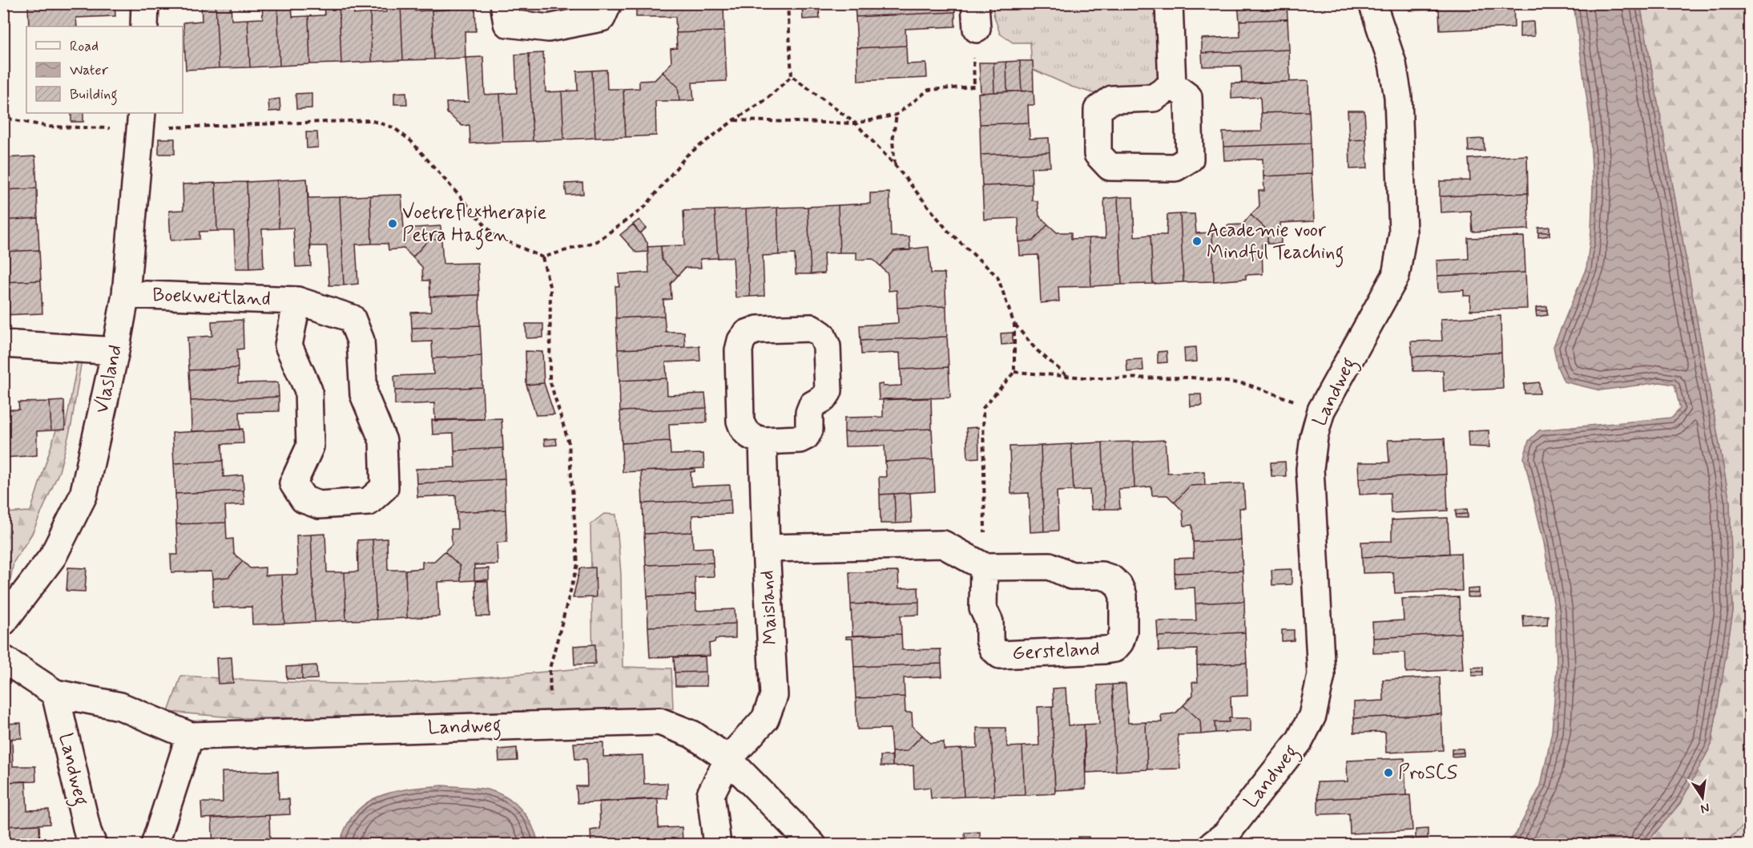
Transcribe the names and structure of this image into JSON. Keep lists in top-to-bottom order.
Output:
{
  "streets": {
    "street": [
      "Boekweitland",
      "Vlasland",
      "Landweg",
      "Maisland",
      "Gersteland"
    ]
  },
  "crossings": [
    ["Boekweitland", "Vlasland"],
    ["Landweg", "Maisland"],
    ["Maisland", "Gersteland"]
  ],
  "places": ["Voetreflextherapie Petra Hagen", "Academie voor Mindful Teaching", "ProSCS"],
  "legend": ["Road", "Water", "Building"],
  "north": "bottom"
}
